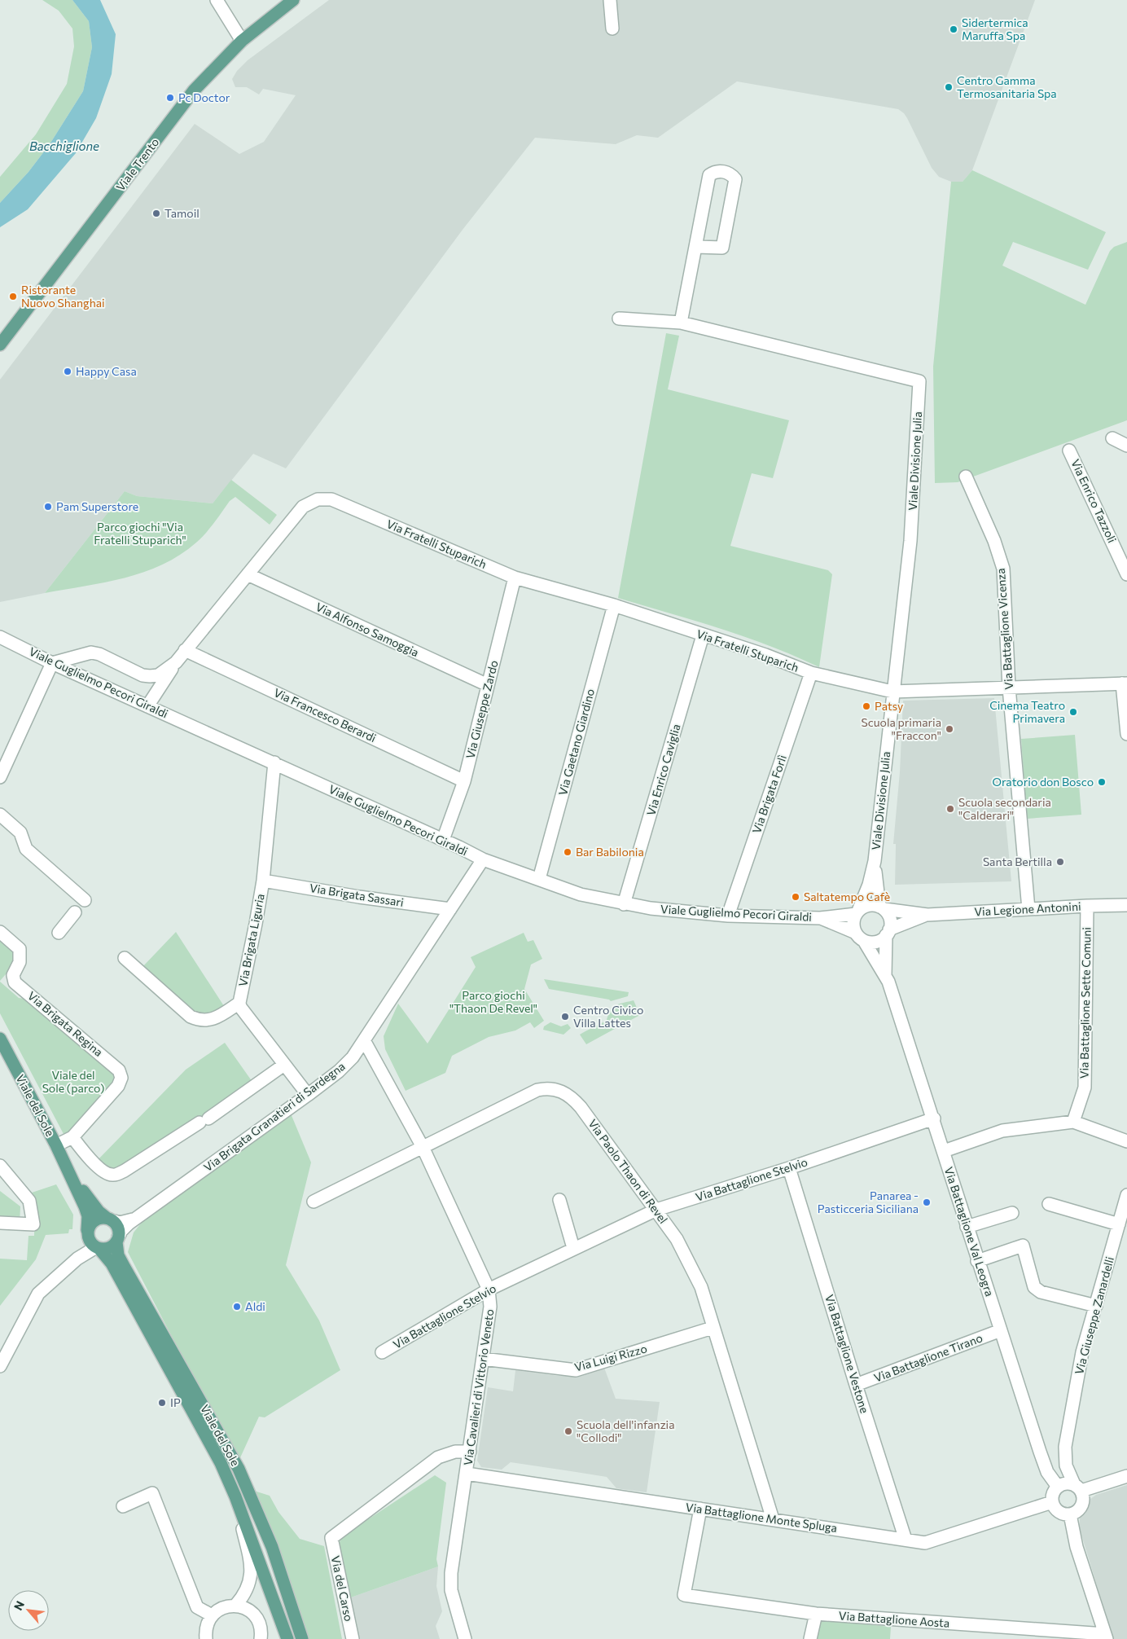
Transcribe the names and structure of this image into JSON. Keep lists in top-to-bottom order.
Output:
{
  "streets": {
    "main road": ["Viale Trento", "Viale del Sole"],
    "street": [
      "Viale Divisione Julia",
      "Via Enrico Tazzoli",
      "Via Fratelli Stuparich",
      "Via Battaglione Vicenza",
      "Via Alfonso Samoggia",
      "Viale Guglielmo Pecori Giraldi",
      "Via Giuseppe Zardo",
      "Via Francesco Berardi",
      "Via Gaetano Giardino",
      "Via Enrico Caviglia",
      "Via Brigata Forlì",
      "Via Brigata Sassari",
      "Via Legione Antonini",
      "Via Brigata Liguria",
      "Via Battaglione Sette Comuni",
      "Via Brigata Regina",
      "Via Brigata Granatieri di Sardegna",
      "Via Paolo Thaon di Revel",
      "Via Battaglione Stelvio",
      "Via Battaglione Val Leogra",
      "Via Giuseppe Zanardelli",
      "Via Battaglione Vestone",
      "Via Luigi Rizzo",
      "Via Battaglione Tirano",
      "Via Cavalieri di Vittorio Veneto",
      "Via Battaglione Monte Spluga",
      "Via del Carso",
      "Via Battaglione Aosta"
    ]
  },
  "crossings": [
    ["Viale Divisione Julia", "Via Fratelli Stuparich"],
    ["Viale Divisione Julia", "Viale Guglielmo Pecori Giraldi"],
    ["Viale Divisione Julia", "Via Legione Antonini"],
    ["Viale Divisione Julia", "Via Battaglione Val Leogra"],
    ["Via Fratelli Stuparich", "Via Battaglione Vicenza"],
    ["Via Fratelli Stuparich", "Via Alfonso Samoggia"],
    ["Via Fratelli Stuparich", "Viale Guglielmo Pecori Giraldi"],
    ["Via Fratelli Stuparich", "Via Giuseppe Zardo"],
    ["Via Fratelli Stuparich", "Via Francesco Berardi"],
    ["Via Fratelli Stuparich", "Via Gaetano Giardino"],
    ["Via Fratelli Stuparich", "Via Enrico Caviglia"],
    ["Via Fratelli Stuparich", "Via Brigata Forlì"],
    ["Via Battaglione Vicenza", "Via Legione Antonini"],
    ["Via Alfonso Samoggia", "Via Giuseppe Zardo"],
    ["Viale Guglielmo Pecori Giraldi", "Via Giuseppe Zardo"],
    ["Viale Guglielmo Pecori Giraldi", "Via Gaetano Giardino"],
    ["Viale Guglielmo Pecori Giraldi", "Via Enrico Caviglia"],
    ["Viale Guglielmo Pecori Giraldi", "Via Brigata Forlì"],
    ["Viale Guglielmo Pecori Giraldi", "Via Legione Antonini"],
    ["Viale Guglielmo Pecori Giraldi", "Via Brigata Liguria"],
    ["Viale Guglielmo Pecori Giraldi", "Via Brigata Granatieri di Sardegna"],
    ["Viale Guglielmo Pecori Giraldi", "Via Battaglione Val Leogra"],
    ["Via Giuseppe Zardo", "Via Francesco Berardi"],
    ["Via Brigata Sassari", "Via Brigata Liguria"],
    ["Via Brigata Sassari", "Via Brigata Granatieri di Sardegna"],
    ["Via Legione Antonini", "Via Battaglione Sette Comuni"],
    ["Via Legione Antonini", "Via Battaglione Val Leogra"],
    ["Via Brigata Regina", "Viale del Sole"],
    ["Viale del Sole", "Via Brigata Granatieri di Sardegna"],
    ["Via Brigata Granatieri di Sardegna", "Via Cavalieri di Vittorio Veneto"],
    ["Via Paolo Thaon di Revel", "Via Battaglione Stelvio"],
    ["Via Paolo Thaon di Revel", "Via Luigi Rizzo"],
    ["Via Paolo Thaon di Revel", "Via Cavalieri di Vittorio Veneto"],
    ["Via Paolo Thaon di Revel", "Via Battaglione Monte Spluga"],
    ["Via Battaglione Stelvio", "Via Battaglione Val Leogra"],
    ["Via Battaglione Stelvio", "Via Battaglione Vestone"],
    ["Via Battaglione Stelvio", "Via Cavalieri di Vittorio Veneto"],
    ["Via Battaglione Val Leogra", "Via Giuseppe Zanardelli"],
    ["Via Battaglione Val Leogra", "Via Battaglione Tirano"],
    ["Via Battaglione Val Leogra", "Via Battaglione Monte Spluga"],
    ["Via Giuseppe Zanardelli", "Via Battaglione Monte Spluga"],
    ["Via Battaglione Vestone", "Via Battaglione Tirano"],
    ["Via Battaglione Vestone", "Via Battaglione Monte Spluga"],
    ["Via Luigi Rizzo", "Via Cavalieri di Vittorio Veneto"],
    ["Via Cavalieri di Vittorio Veneto", "Via Battaglione Monte Spluga"],
    ["Via Cavalieri di Vittorio Veneto", "Via del Carso"],
    ["Via Battaglione Monte Spluga", "Via Battaglione Aosta"]
  ],
  "water": ["Bacchiglione"],
  "parks": ["Parco giochi \"Via Fratelli Stuparich\"", "Parco giochi \"Thaon De Revel\"", "Viale del Sole (parco)"],
  "places": [
    "Sidertermica Maruffa Spa",
    "Centro Gamma Termosanitaria Spa",
    "Pc Doctor",
    "Tamoil",
    "Ristorante Nuovo Shanghai",
    "Happy Casa",
    "Pam Superstore",
    "Patsy",
    "Cinema Teatro Primavera",
    "Scuola primaria \"Fraccon\"",
    "Oratorio don Bosco",
    "Scuola secondaria \"Calderari\"",
    "Bar Babilonia",
    "Santa Bertilla",
    "Saltatempo Cafè",
    "Centro Civico Villa Lattes",
    "Panarea - Pasticceria Siciliana",
    "Aldi",
    "IP",
    "Scuola dell'infanzia \"Collodi\""
  ],
  "north": "top left"
}
